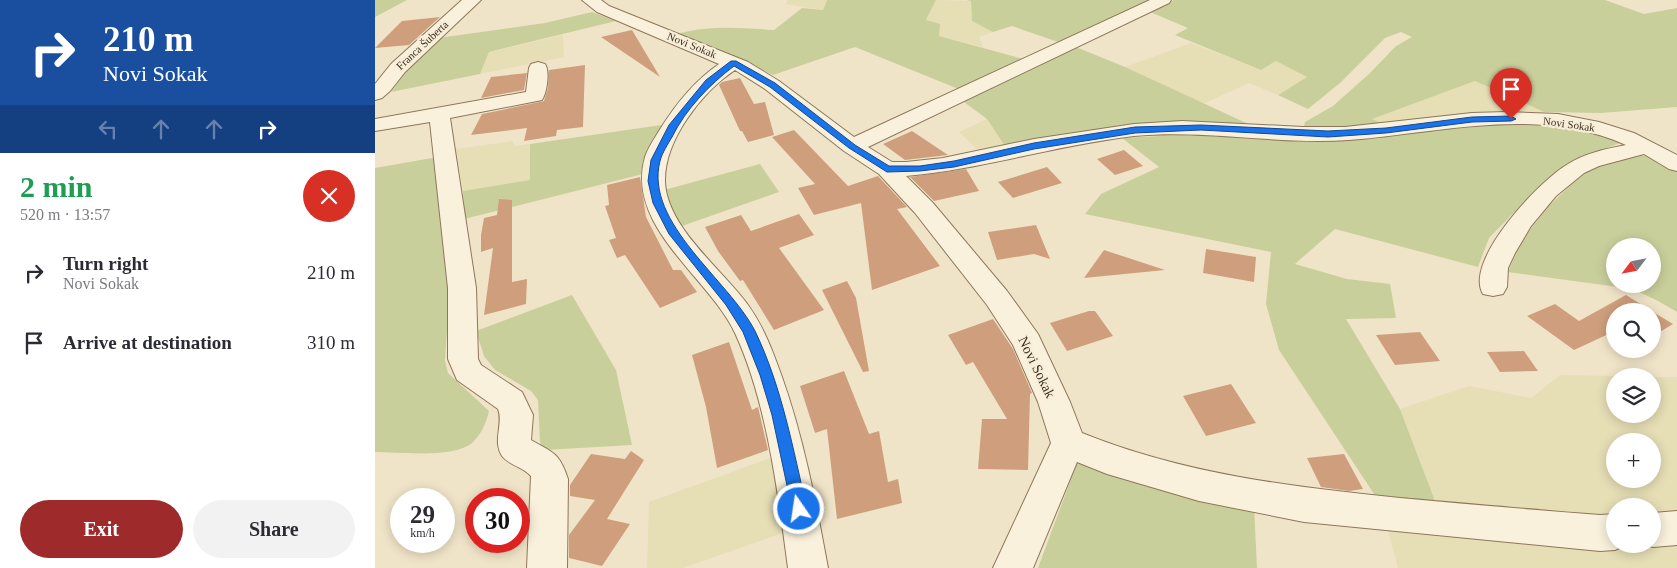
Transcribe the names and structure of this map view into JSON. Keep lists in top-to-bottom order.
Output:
{
  "streets": {
    "street": ["Franca Šuberta", "Novi Sokak"]
  },
  "north": "bottom left",
  "page": {
    "turn": ["210 m", "Novi Sokak"],
    "heading": ["2 min", "520 m · 13:57"],
    "list": [
      {
        "name": "Turn right",
        "note": "Novi Sokak",
        "value": "210 m"
      },
      {
        "name": "Arrive at destination",
        "value": "310 m"
      }
    ],
    "map_buttons": ["+", "−"],
    "speed": "29 km/h",
    "limit": "30",
    "buttons": ["Exit", "Share"]
  }
}
